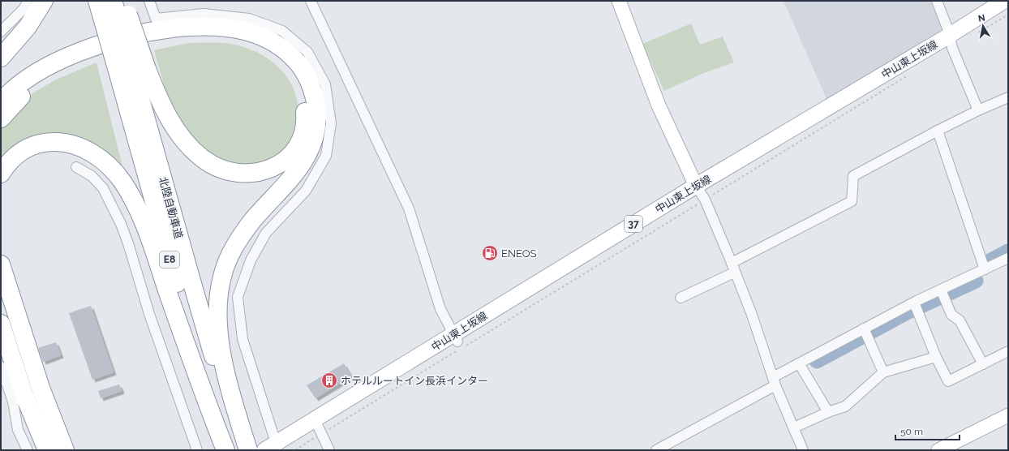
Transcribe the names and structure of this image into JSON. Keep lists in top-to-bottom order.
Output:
{
  "streets": {
    "highway": ["北陸自動車道", "E8"],
    "main road": ["中山東上坂線", "37"]
  },
  "places": {
    "fuel station": ["ENEOS"],
    "building": ["ホテルルートイン長浜インター"]
  },
  "scale_bar": "50 m",
  "north": "top"
}
